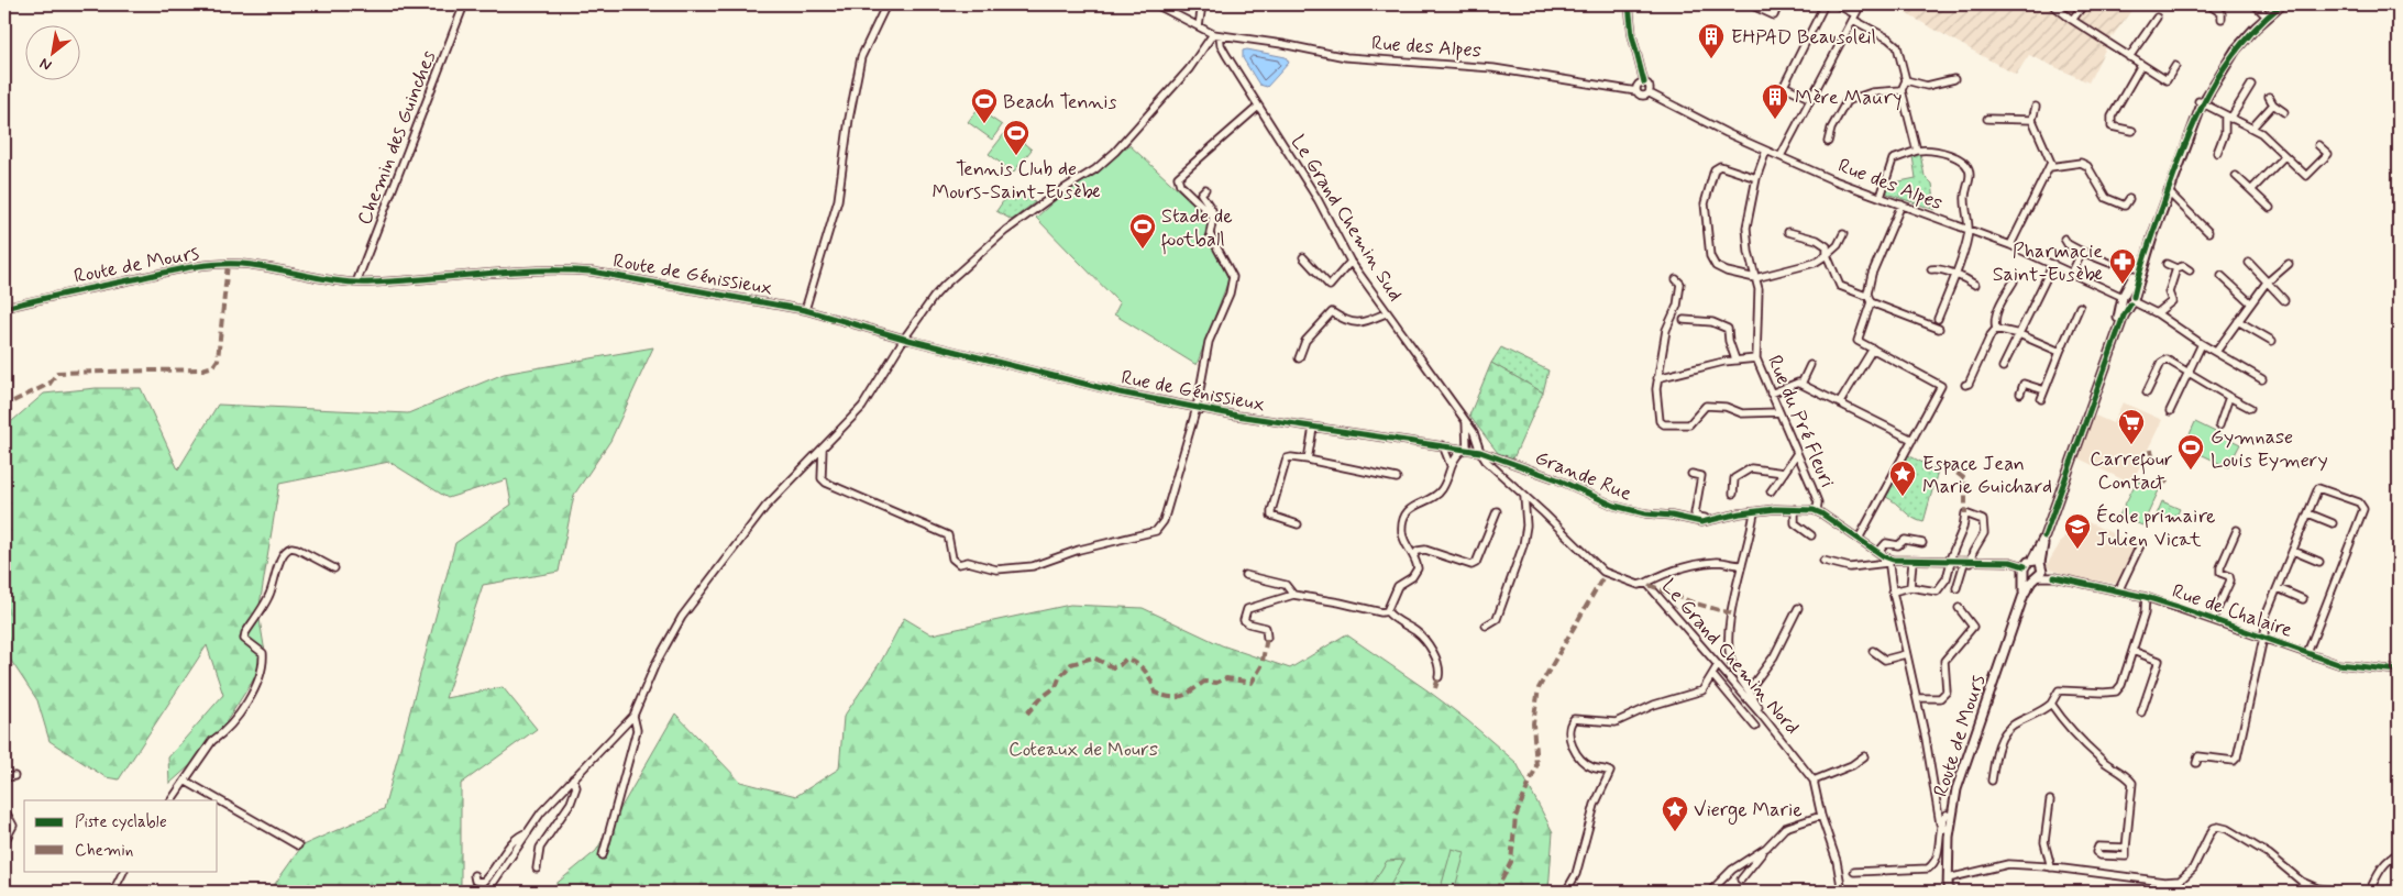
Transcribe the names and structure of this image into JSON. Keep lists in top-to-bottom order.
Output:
{
  "streets": {
    "main road": ["Route de Mours"],
    "street": [
      "Rue des Alpes",
      "Chemin des Guinches",
      "Le Grand Chemin Sud",
      "Route de Génissieux",
      "Rue de Génissieux",
      "Rue du Pré Fleuri",
      "Grande Rue",
      "Rue de Chalaire",
      "Le Grand Chemin Nord"
    ]
  },
  "crossings": [
    ["Rue des Alpes", "Le Grand Chemin Sud"],
    ["Rue des Alpes", "Route de Mours"],
    ["Rue des Alpes", "Rue du Pré Fleuri"],
    ["Chemin des Guinches", "Route de Mours"],
    ["Le Grand Chemin Sud", "Rue de Génissieux"],
    ["Le Grand Chemin Sud", "Grande Rue"],
    ["Le Grand Chemin Sud", "Le Grand Chemin Nord"],
    ["Route de Mours", "Route de Génissieux"],
    ["Route de Mours", "Rue de Chalaire"],
    ["Route de Génissieux", "Rue de Génissieux"],
    ["Rue de Génissieux", "Grande Rue"],
    ["Rue de Génissieux", "Le Grand Chemin Nord"],
    ["Rue du Pré Fleuri", "Grande Rue"],
    ["Grande Rue", "Le Grand Chemin Nord"]
  ],
  "parks": ["Coteaux de Mours"],
  "places": {
    "building": ["EHPAD Beausoleil", "Mère Maury"],
    "sports": [
      "Beach Tennis",
      "Tennis Club de Mours-Saint-Eusèbe",
      "Stade de football",
      "Gymnase Louis Eymery"
    ],
    "pharmacy": ["Pharmacie Saint-Eusèbe"],
    "supermarket": ["Carrefour Contact"],
    "place": ["Espace Jean Marie Guichard", "Vierge Marie"],
    "school or university": ["École primaire Julien Vicat"]
  },
  "legend": ["Piste cyclable", "Chemin"],
  "north": "bottom left"
}
